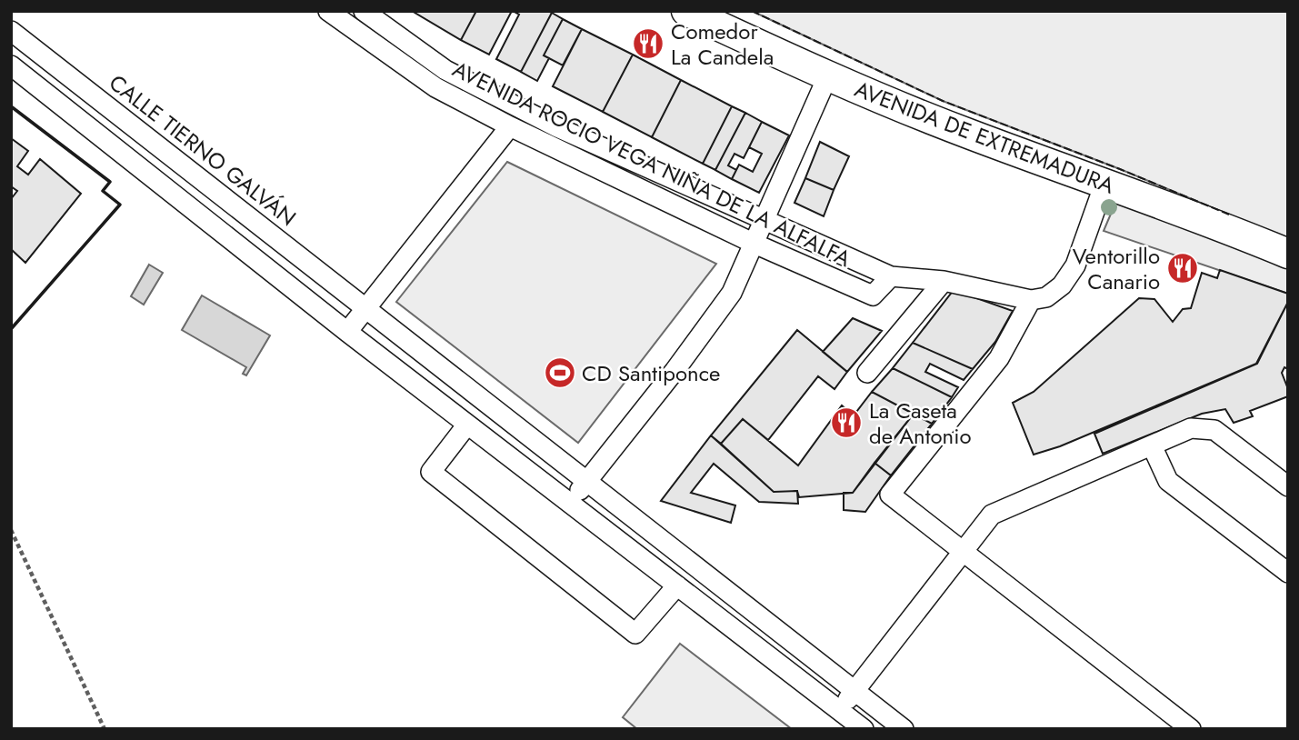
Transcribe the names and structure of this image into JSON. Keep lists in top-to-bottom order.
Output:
{
  "streets": {
    "main road": ["AVENIDA DE EXTREMADURA"],
    "street": ["CALLE TIERNO GALVÁN", "AVENIDA ROCIO VEGA NIÑA DE LA ALFALFA"]
  },
  "places": {
    "restaurant": ["Comedor La Candela", "Ventorillo Canario", "La Caseta de Antonio"],
    "sports": ["CD Santiponce"]
  }
}
